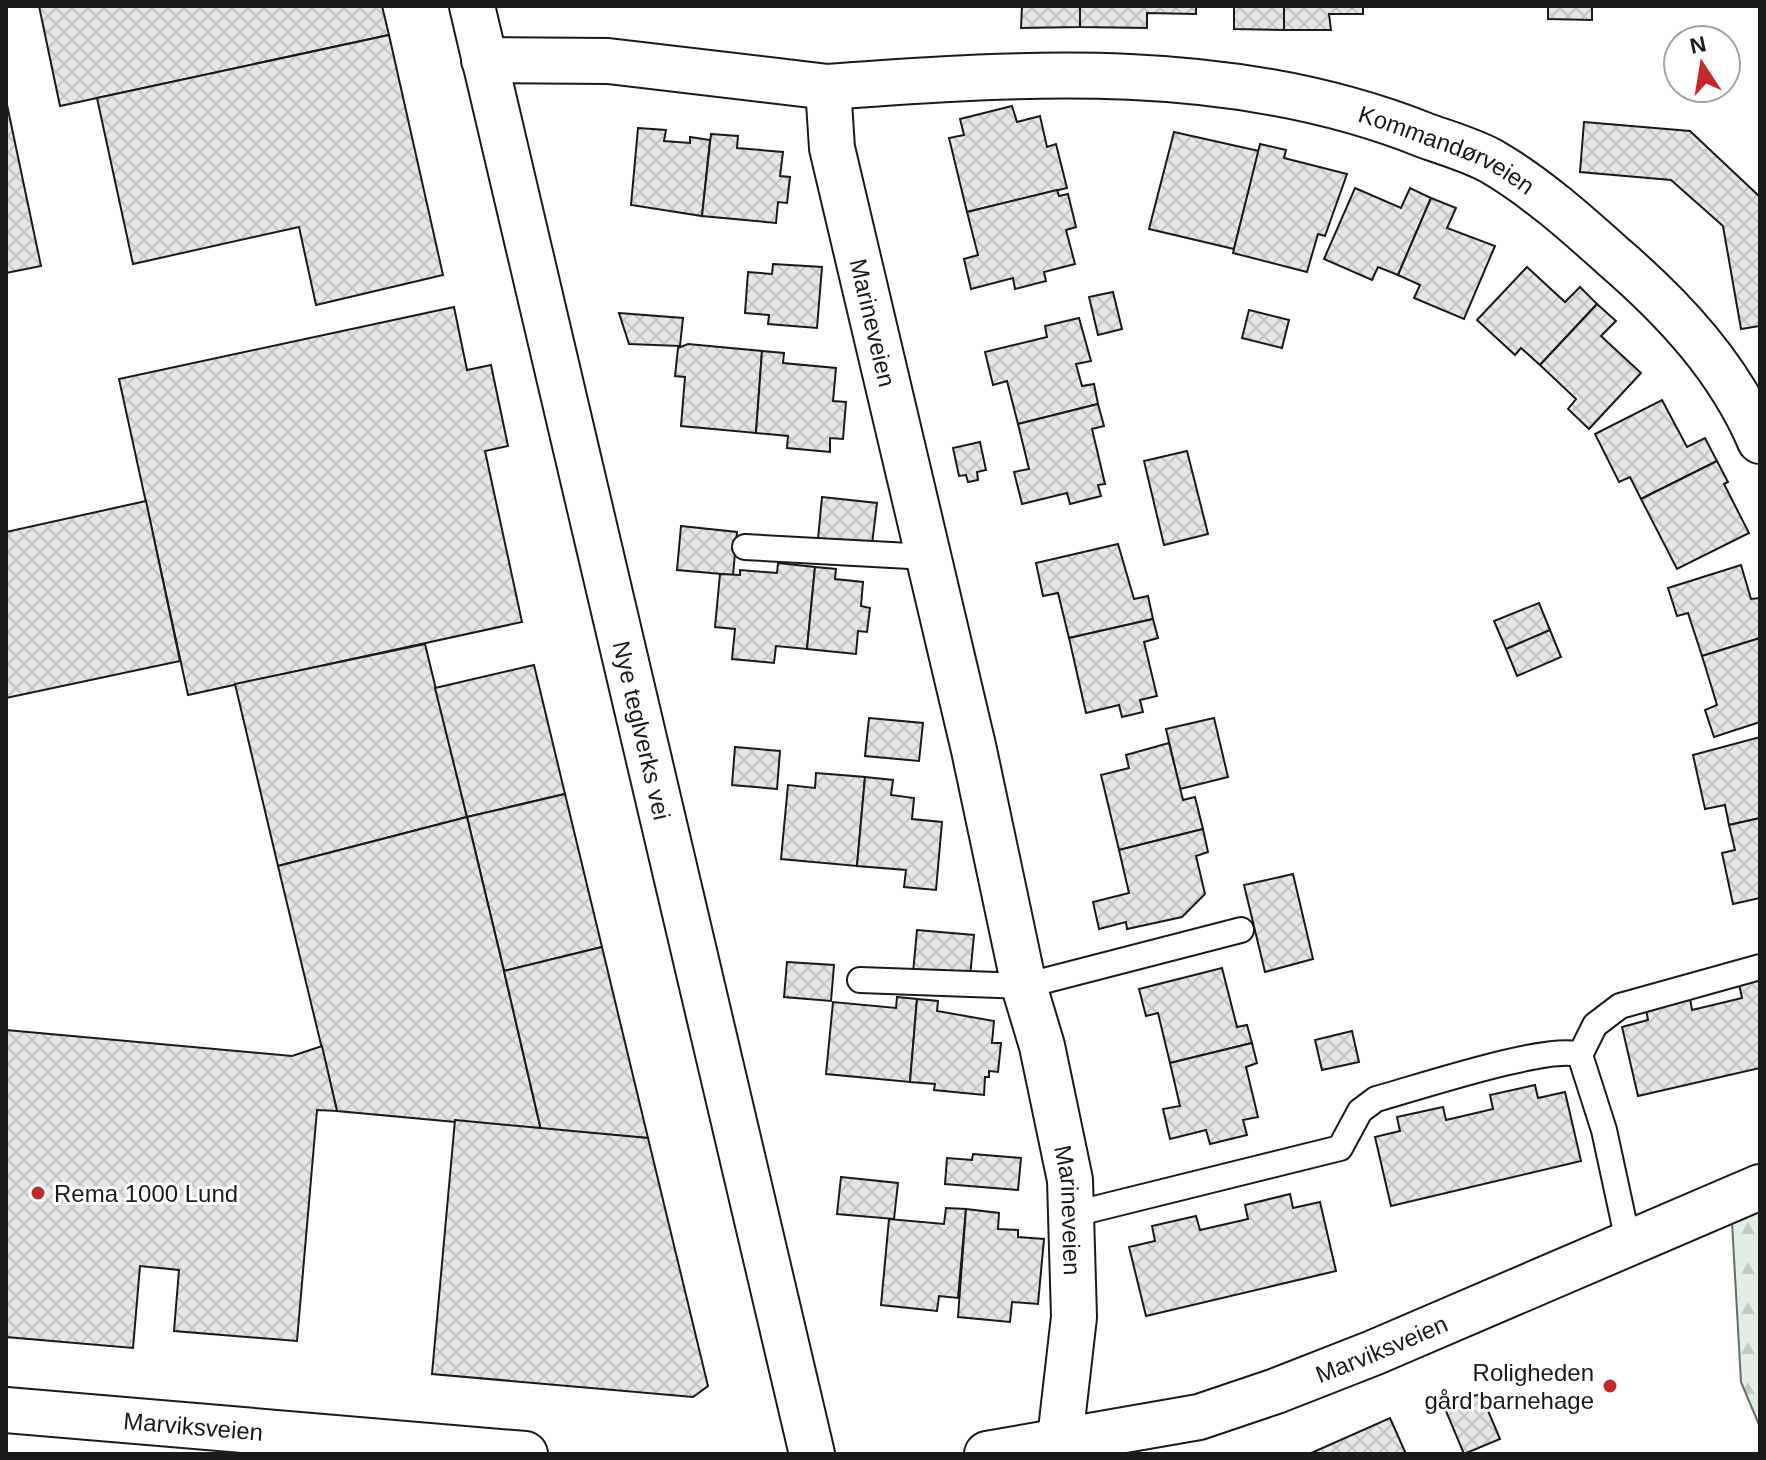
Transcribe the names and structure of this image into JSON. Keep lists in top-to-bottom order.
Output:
{
  "streets": {
    "street": [
      "Kommandørveien",
      "Marineveien",
      "Nye teglverks vei",
      "Marviksveien"
    ]
  },
  "crossings": [
    ["Kommandørveien", "Marineveien"],
    ["Marineveien", "Marviksveien"]
  ],
  "places": ["Rema 1000 Lund", "Roligheden gård barnehage"],
  "north": "top"
}
